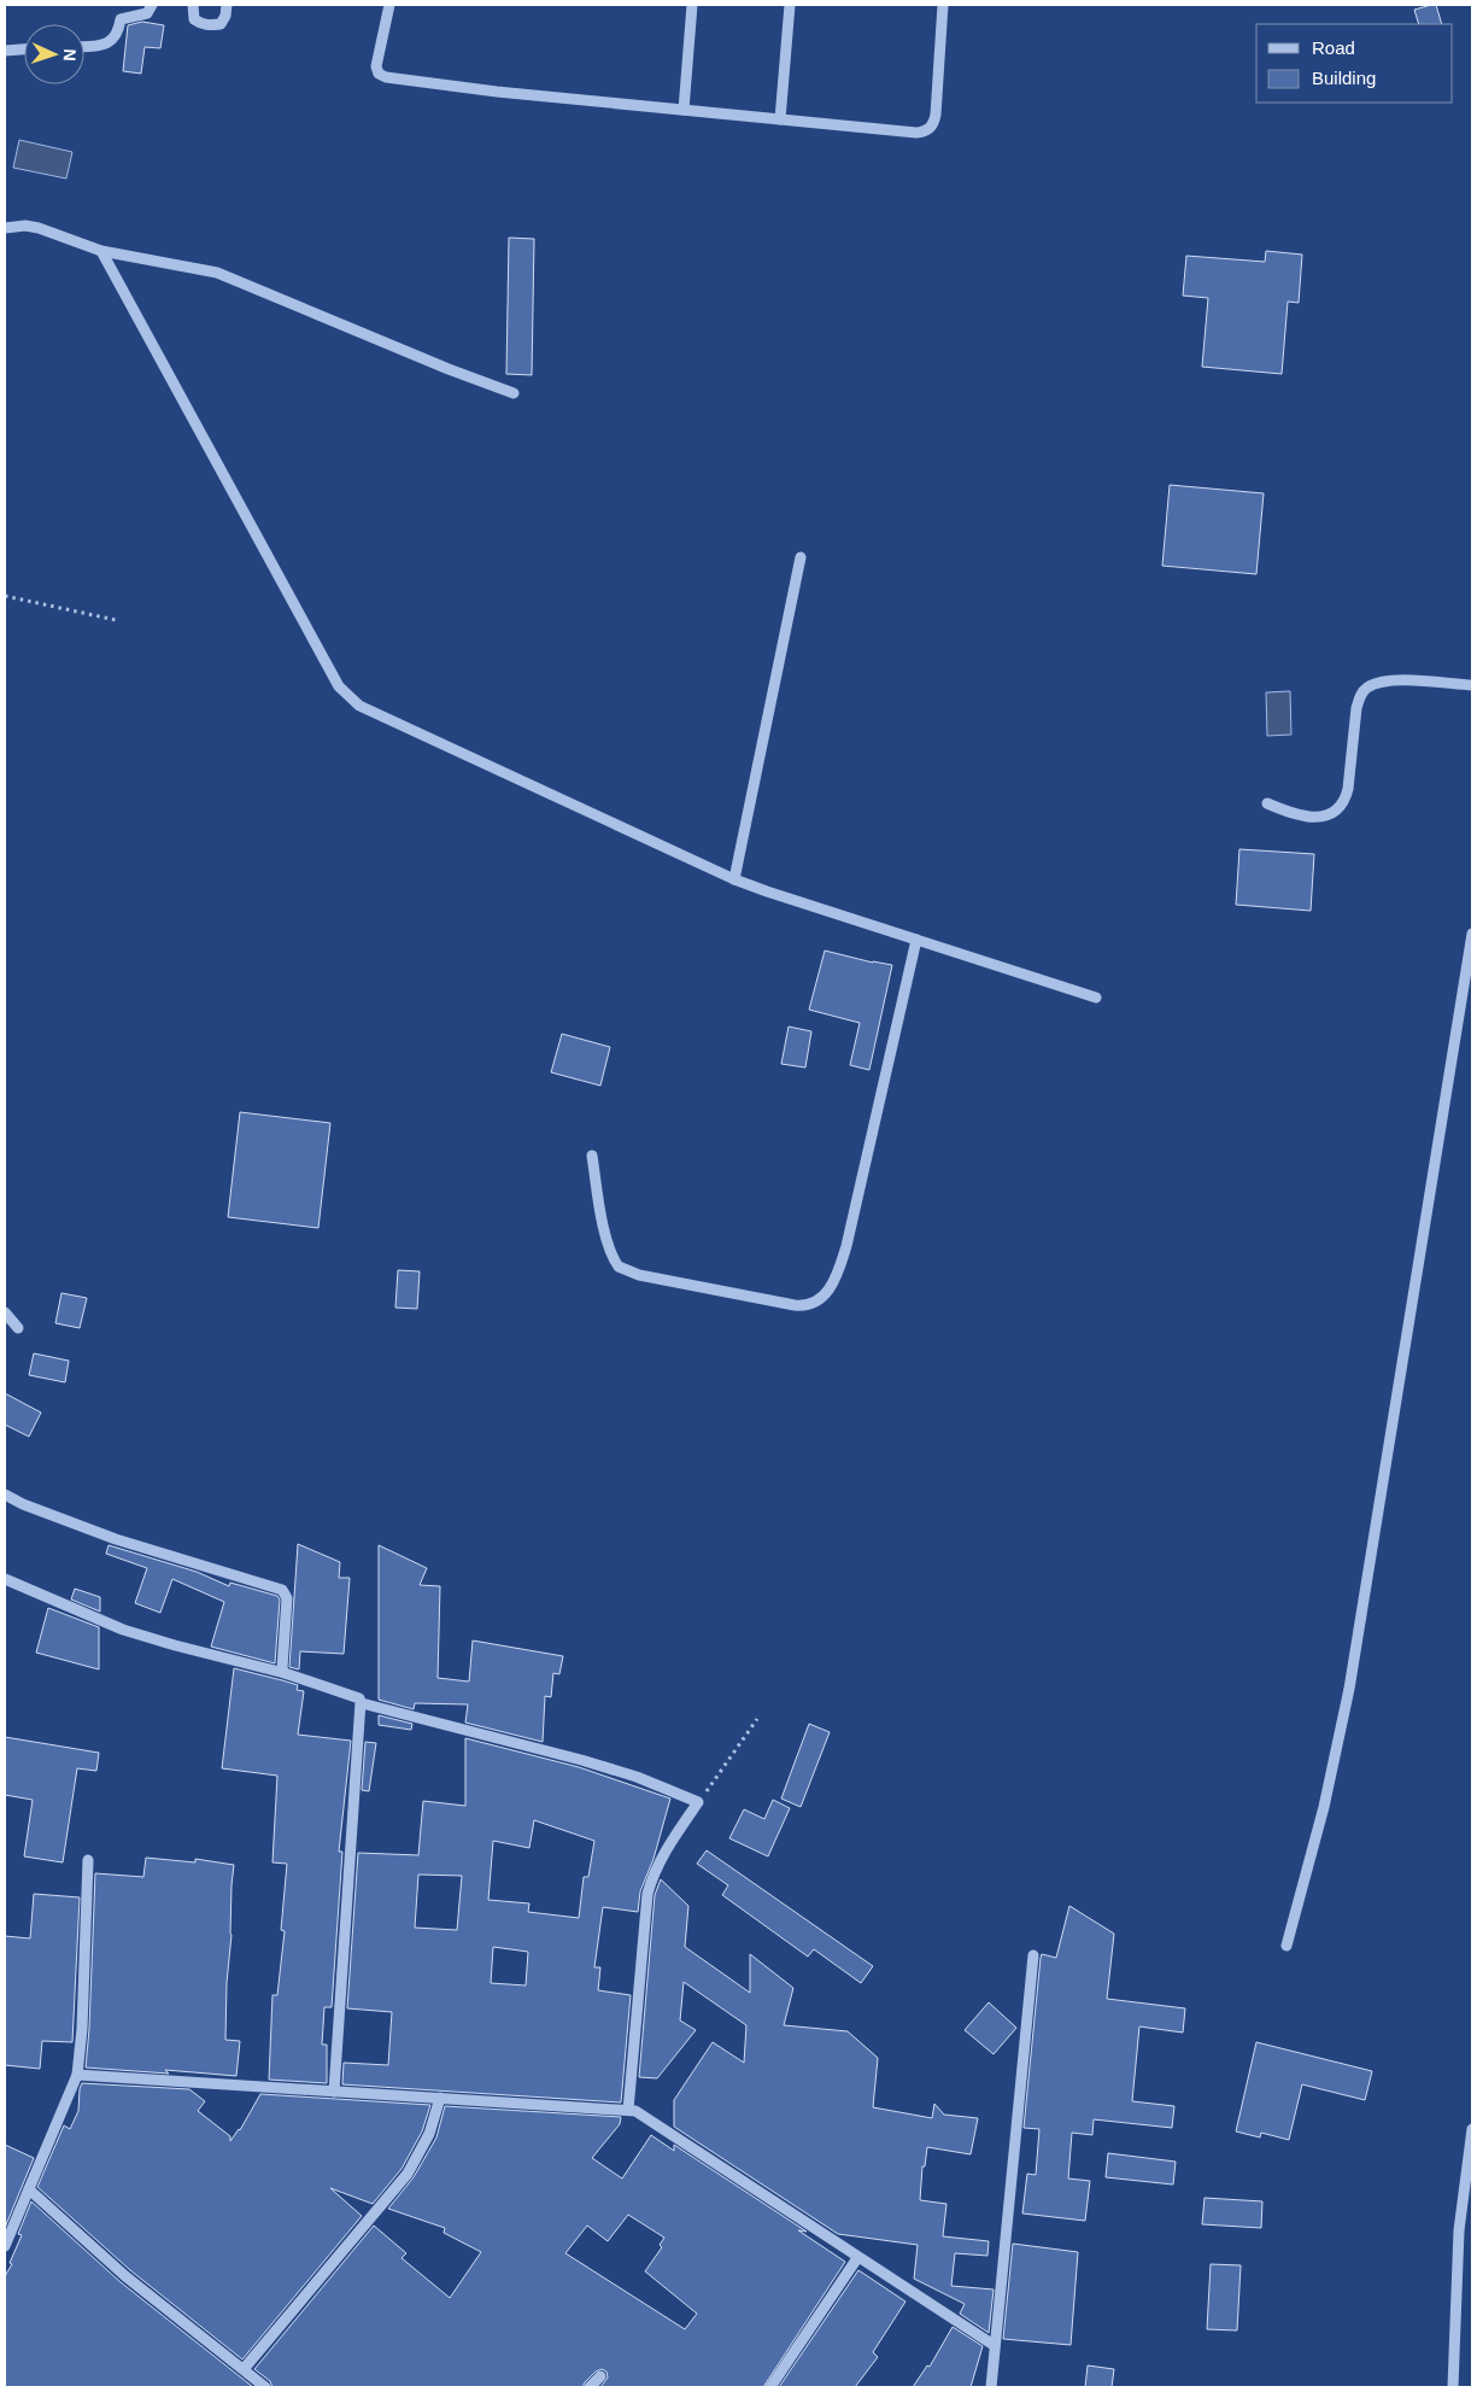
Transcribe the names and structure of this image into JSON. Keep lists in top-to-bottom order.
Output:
{
  "legend": ["Road", "Building"],
  "north": "right"
}
